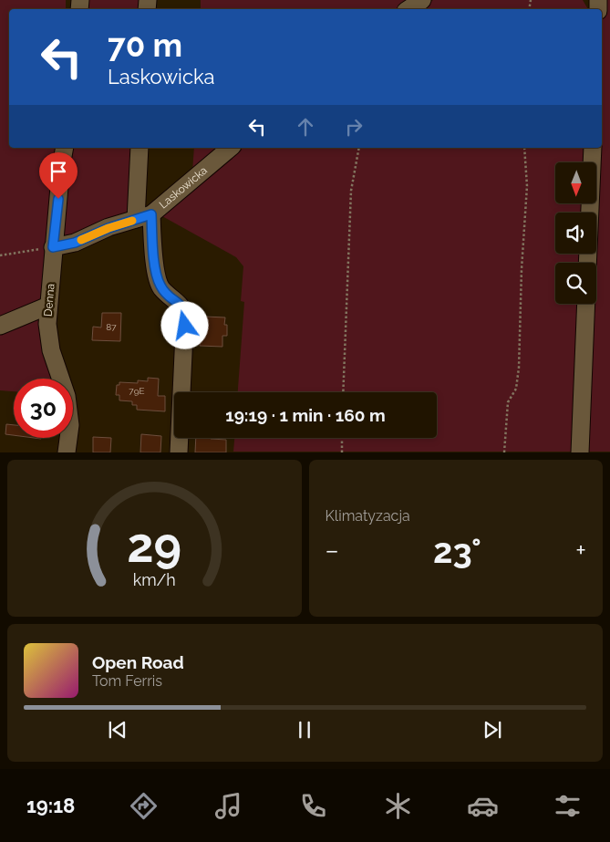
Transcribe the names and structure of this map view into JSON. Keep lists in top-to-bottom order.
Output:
{
  "streets": {
    "street": ["Laskowicka", "Denna"]
  },
  "crossings": [
    ["Laskowicka", "Denna"]
  ],
  "house_numbers": ["87", "79E"],
  "north": "bottom",
  "page": {
    "turn": ["70 m", "Laskowicka"],
    "limit": "30",
    "trip": "19:19 · 1 min · 160 m",
    "tile": "Klimatyzacja",
    "heat": ["−", "23°", "+"],
    "song": ["Open Road", "Tom Ferris"],
    "tabs": "19:18",
    "gauge": ["29", "km/h"]
  }
}
